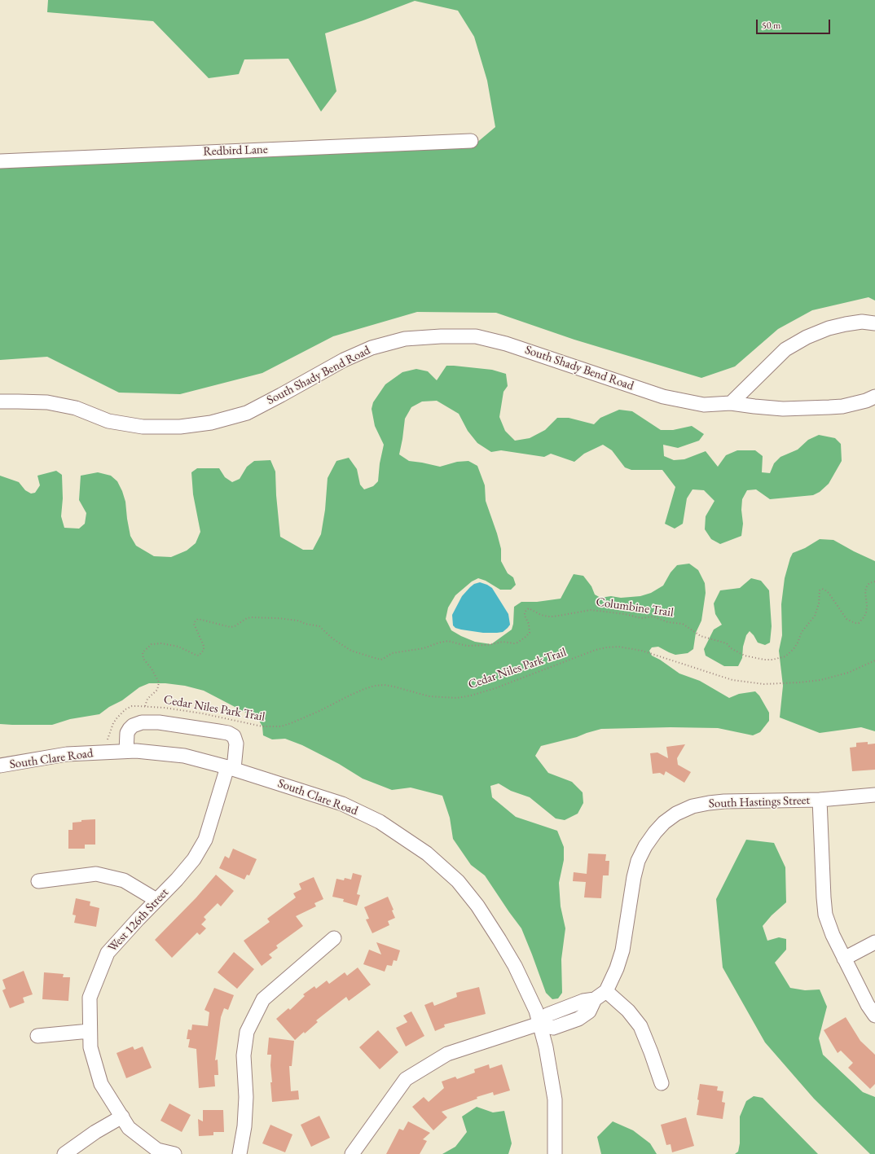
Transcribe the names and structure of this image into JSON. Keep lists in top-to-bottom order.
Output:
{
  "streets": {
    "street": [
      "Redbird Lane",
      "South Shady Bend Road",
      "South Clare Road",
      "South Hastings Street",
      "West 126th Street"
    ],
    "path": ["Columbine Trail", "Cedar Niles Park Trail"]
  },
  "crossings": [
    ["Columbine Trail", "Cedar Niles Park Trail"],
    ["South Clare Road", "South Hastings Street"],
    ["South Clare Road", "West 126th Street"]
  ],
  "scale_bar": "50 m"
}
